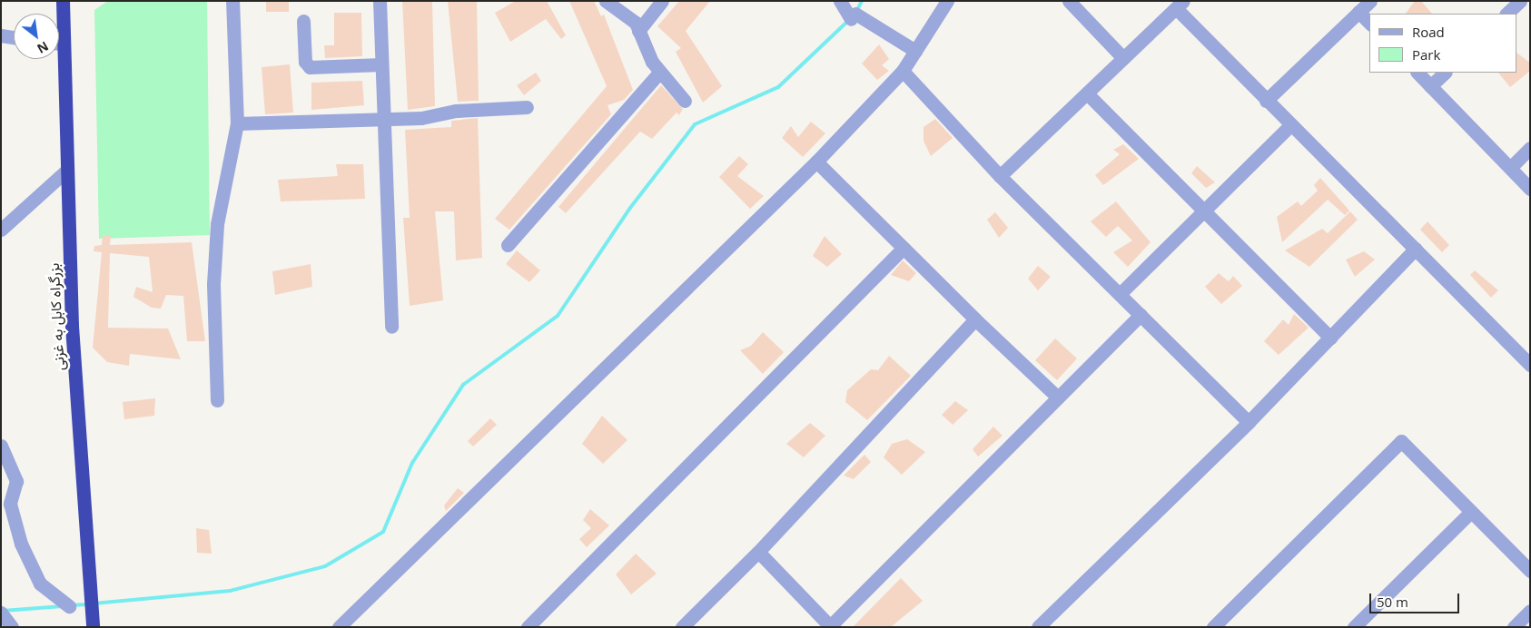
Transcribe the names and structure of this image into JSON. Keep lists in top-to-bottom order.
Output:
{
  "streets": {
    "highway": ["بزرگراه کابل به غزنی"]
  },
  "legend": ["Road", "Park"],
  "scale_bar": "50 m",
  "north": "bottom right"
}
